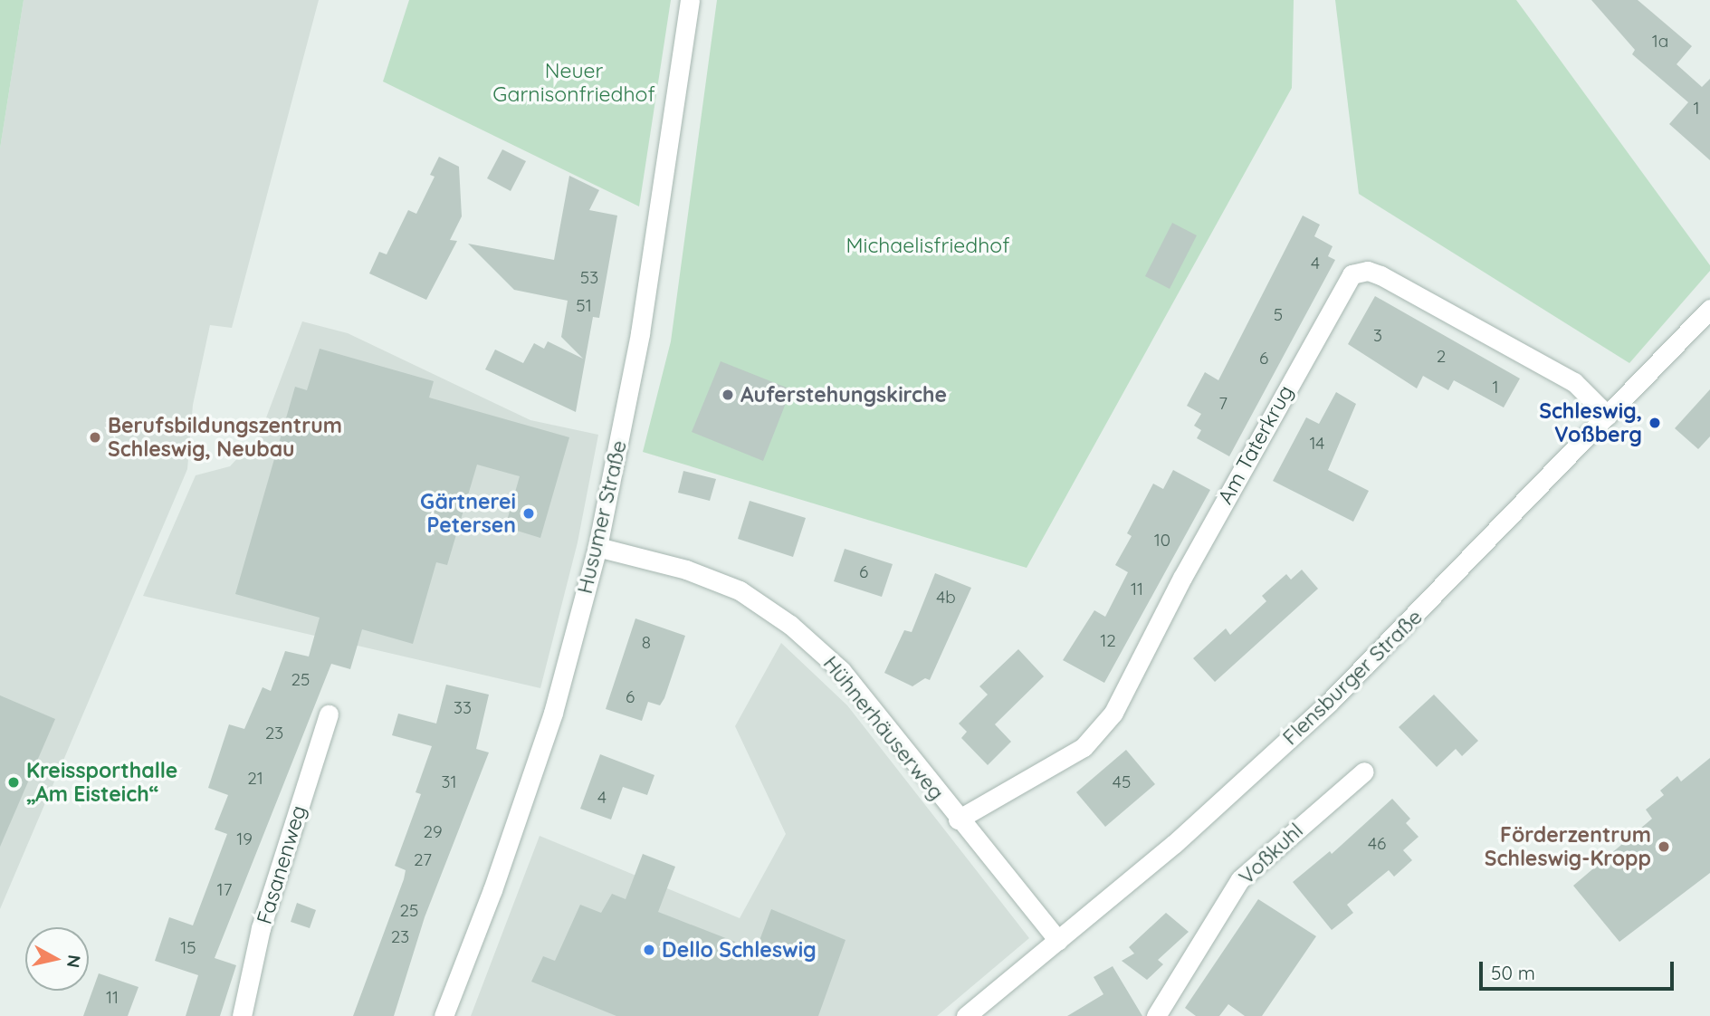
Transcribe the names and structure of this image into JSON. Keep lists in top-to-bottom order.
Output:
{
  "streets": {
    "street": [
      "Am Taterkrug",
      "Husumer Straße",
      "Flensburger Straße",
      "Hühnerhäuserweg",
      "Voßkuhl",
      "Fasanenweg"
    ]
  },
  "crossings": [
    ["Am Taterkrug", "Flensburger Straße"],
    ["Am Taterkrug", "Hühnerhäuserweg"],
    ["Husumer Straße", "Hühnerhäuserweg"],
    ["Flensburger Straße", "Hühnerhäuserweg"]
  ],
  "parks": ["Neuer Garnisonfriedhof", "Michaelisfriedhof"],
  "places": [
    "Auferstehungskirche",
    "Schleswig, Voßberg",
    "Berufsbildungszentrum Schleswig, Neubau",
    "Gärtnerei Petersen",
    "Kreissporthalle „Am Eisteich“",
    "Förderzentrum Schleswig-Kropp",
    "Dello Schleswig"
  ],
  "house_numbers": [
    "1a",
    "1",
    "4",
    "53",
    "51",
    "5",
    "3",
    "2",
    "6",
    "1",
    "7",
    "14",
    "10",
    "6",
    "11",
    "4b",
    "12",
    "8",
    "25",
    "6",
    "33",
    "23",
    "21",
    "31",
    "45",
    "4",
    "29",
    "19",
    "46",
    "27",
    "17",
    "25",
    "23",
    "15",
    "11"
  ],
  "scale_bar": "50 m",
  "north": "right"
}
